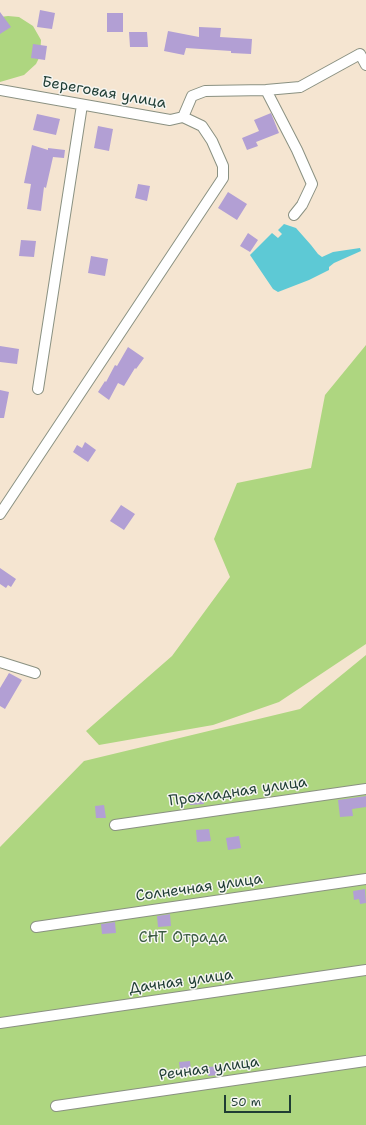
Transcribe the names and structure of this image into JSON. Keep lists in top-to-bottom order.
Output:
{
  "streets": {
    "street": [
      "Береговая улица",
      "Прохладная улица",
      "Солнечная улица",
      "Дачная улица",
      "Речная улица"
    ]
  },
  "parks": ["СНТ Отрада"],
  "scale_bar": "50 m"
}
